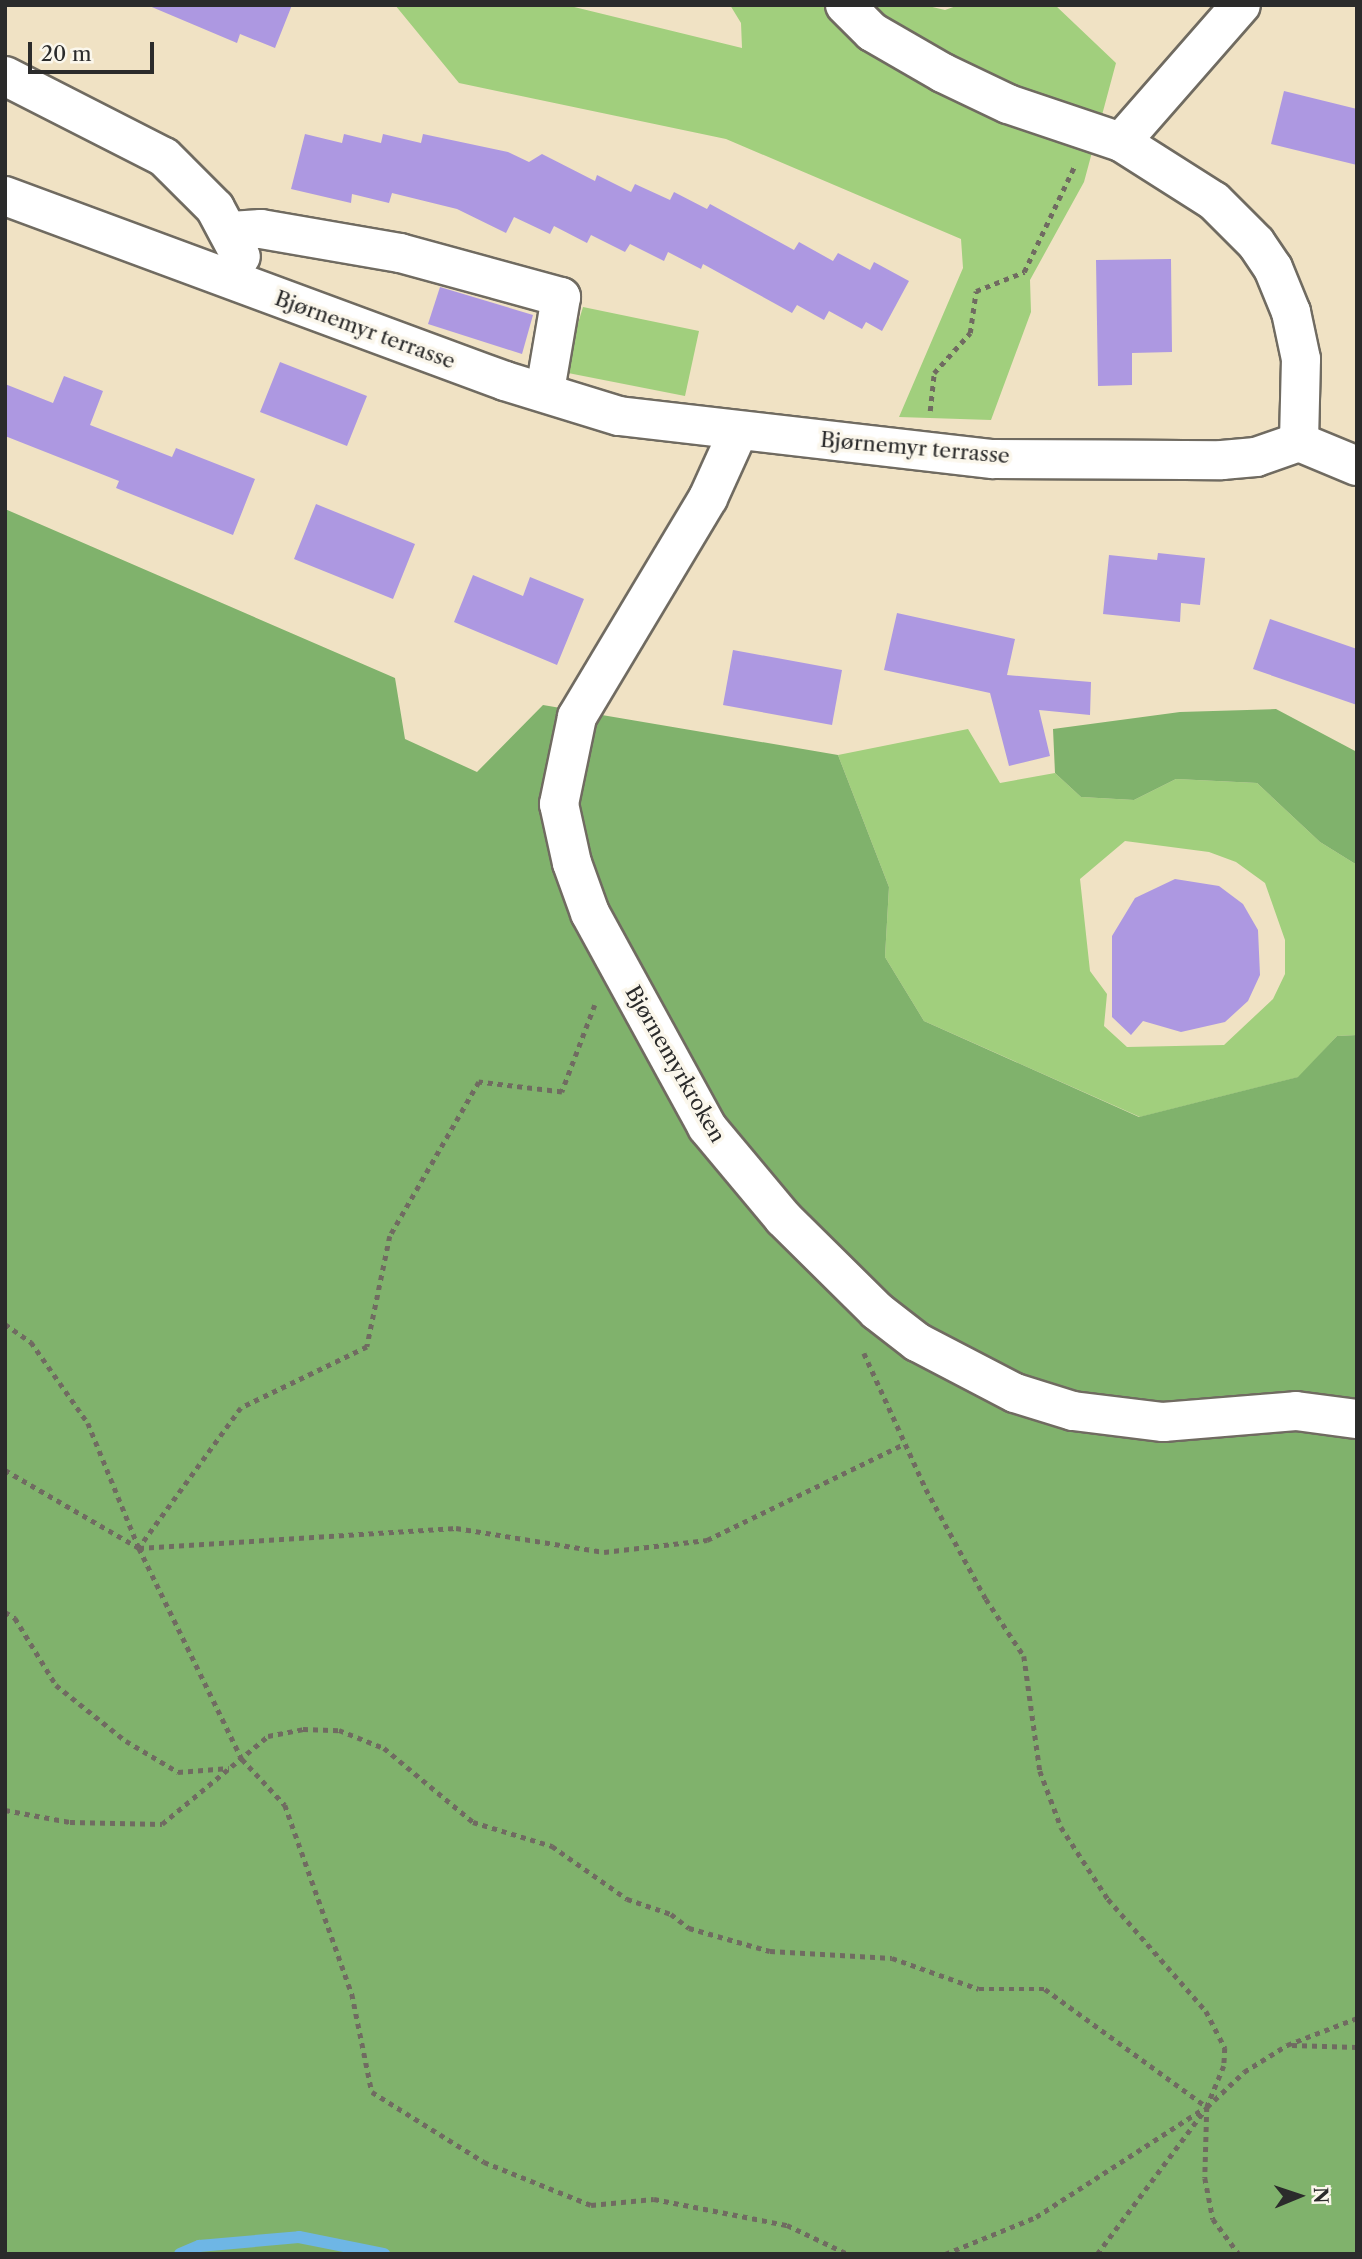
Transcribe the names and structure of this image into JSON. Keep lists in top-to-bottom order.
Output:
{
  "streets": {
    "street": ["Bjørnemyr terrasse", "Bjørnemyrkroken"]
  },
  "crossings": [
    ["Bjørnemyr terrasse", "Bjørnemyrkroken"]
  ],
  "scale_bar": "20 m",
  "north": "right"
}
